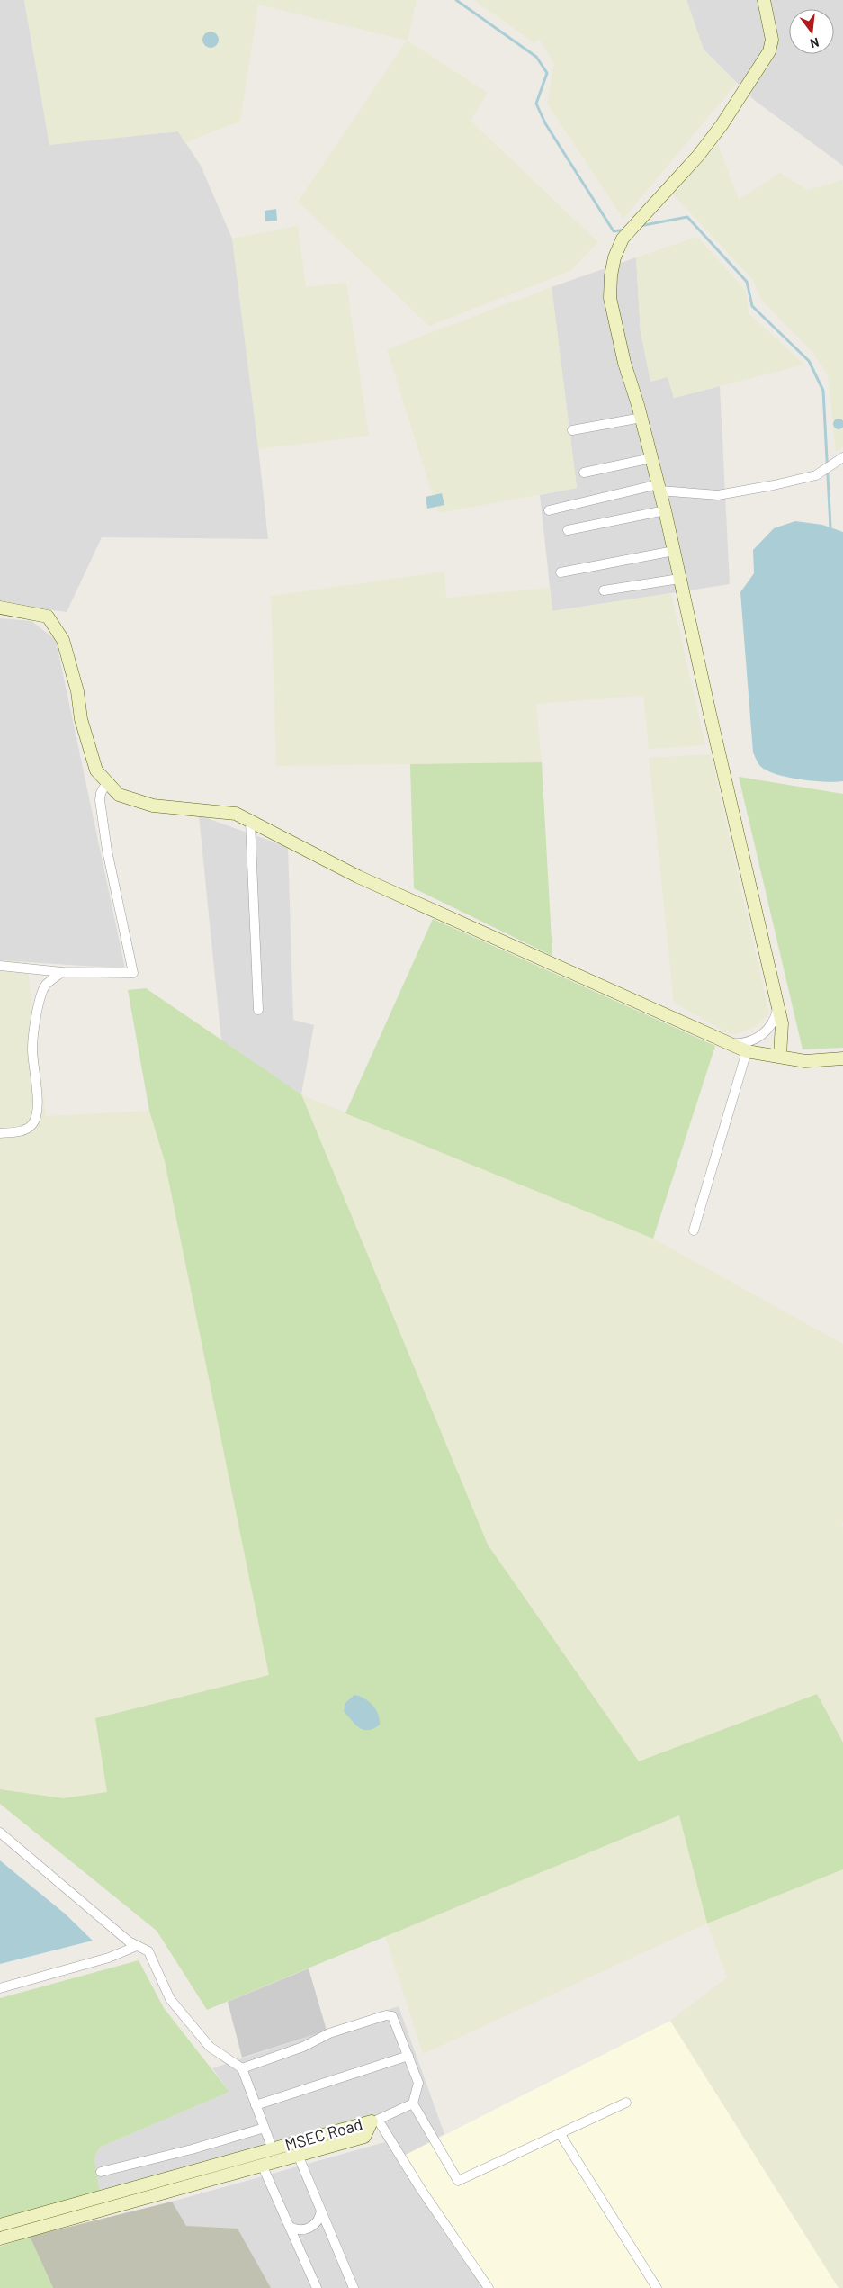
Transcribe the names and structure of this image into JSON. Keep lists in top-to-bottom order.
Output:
{
  "streets": {
    "street": ["MSEC Road"]
  },
  "north": "bottom"
}
